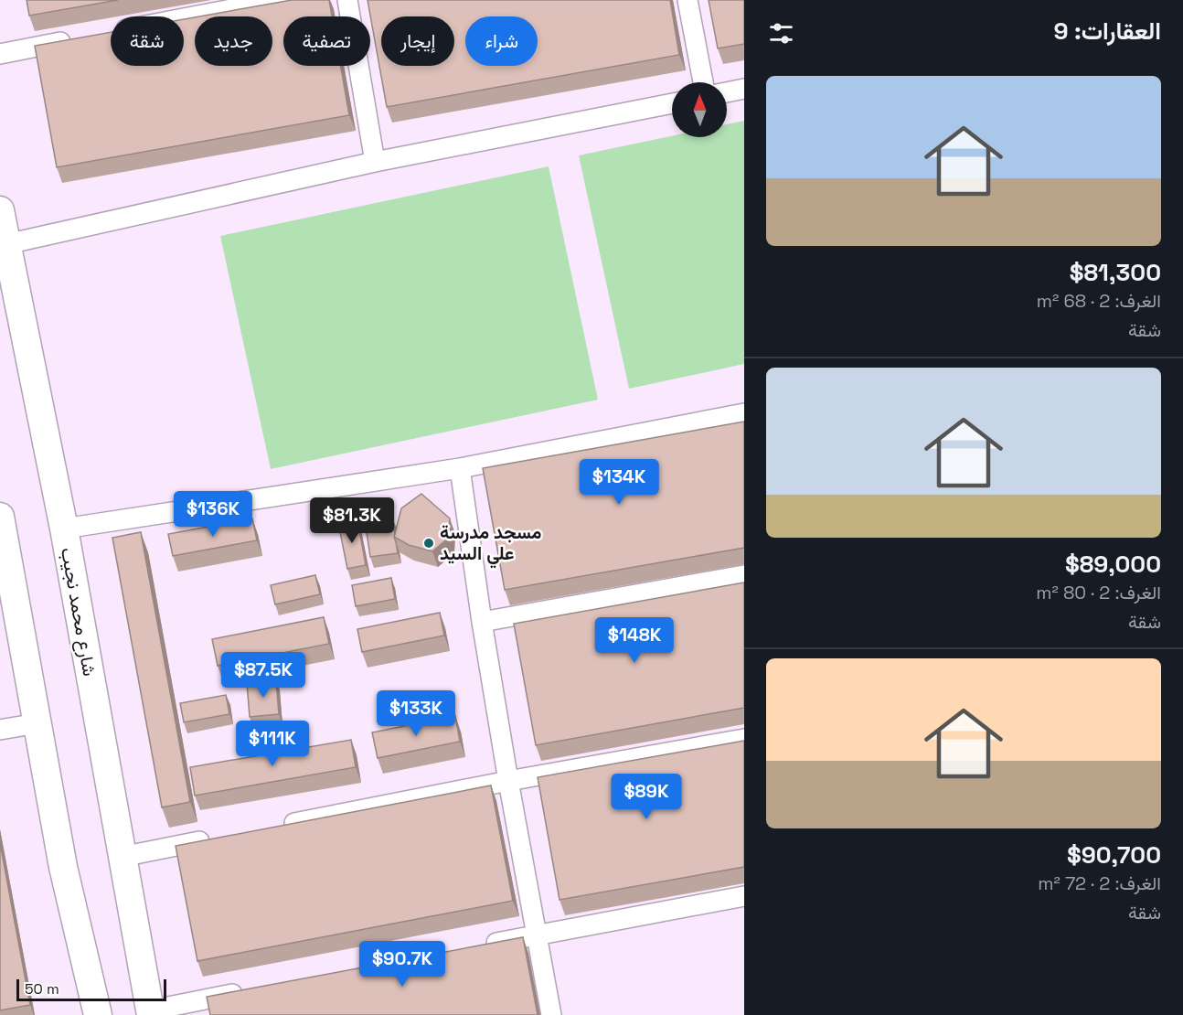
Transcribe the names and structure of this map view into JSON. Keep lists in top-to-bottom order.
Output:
{
  "streets": {
    "main road": ["شارع محمد نجيب"]
  },
  "places": ["مسجد مدرسة علي السيد"],
  "scale_bar": "50 m",
  "north": "top",
  "page": {
    "heading": "العقارات: 9",
    "chip": [
      "شراء",
      "إيجار",
      "تصفية",
      "جديد",
      "شقة"
    ],
    "list": [
      {
        "name": "$81,300",
        "note": "الغرف: 2 · 68 m² · شقة"
      },
      {
        "name": "$89,000",
        "note": "الغرف: 2 · 80 m² · شقة"
      },
      {
        "name": "$90,700",
        "note": "الغرف: 2 · 72 m² · شقة"
      }
    ],
    "price": [
      "$134K",
      "$136K",
      "$81.3K",
      "$148K",
      "$87.5K",
      "$133K",
      "$111K",
      "$89K",
      "$90.7K"
    ],
    "scale": "50 m"
  }
}
